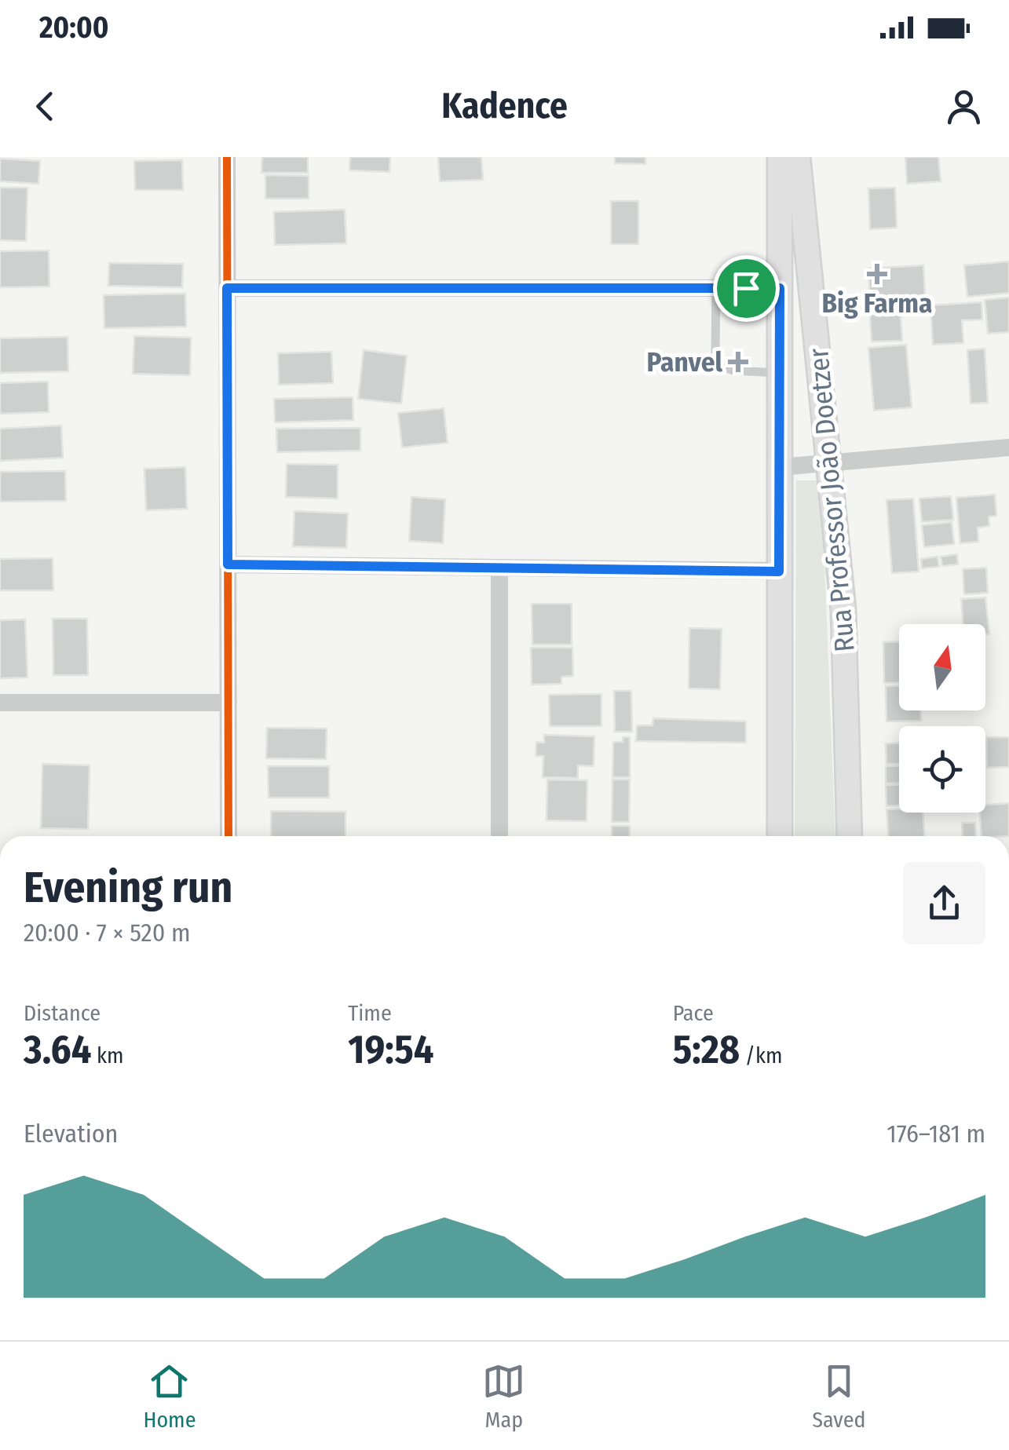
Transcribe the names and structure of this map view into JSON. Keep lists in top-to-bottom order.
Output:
{
  "streets": {
    "main road": ["Rua Professor João Doetzer"]
  },
  "places": {
    "health": ["Big Farma", "Panvel"]
  },
  "north": "top",
  "page": {
    "status": "20:00",
    "header": "Kadence",
    "heading": ["Evening run", "20:00 · 7 × 520 m"],
    "stats": [
      ["Distance", "3.64 km"],
      ["Time", "19:54"],
      ["Pace", "5:28 /km"]
    ],
    "chart": ["Elevation", "176–181 m"],
    "tabs": ["Home", "Map", "Saved"]
  }
}
